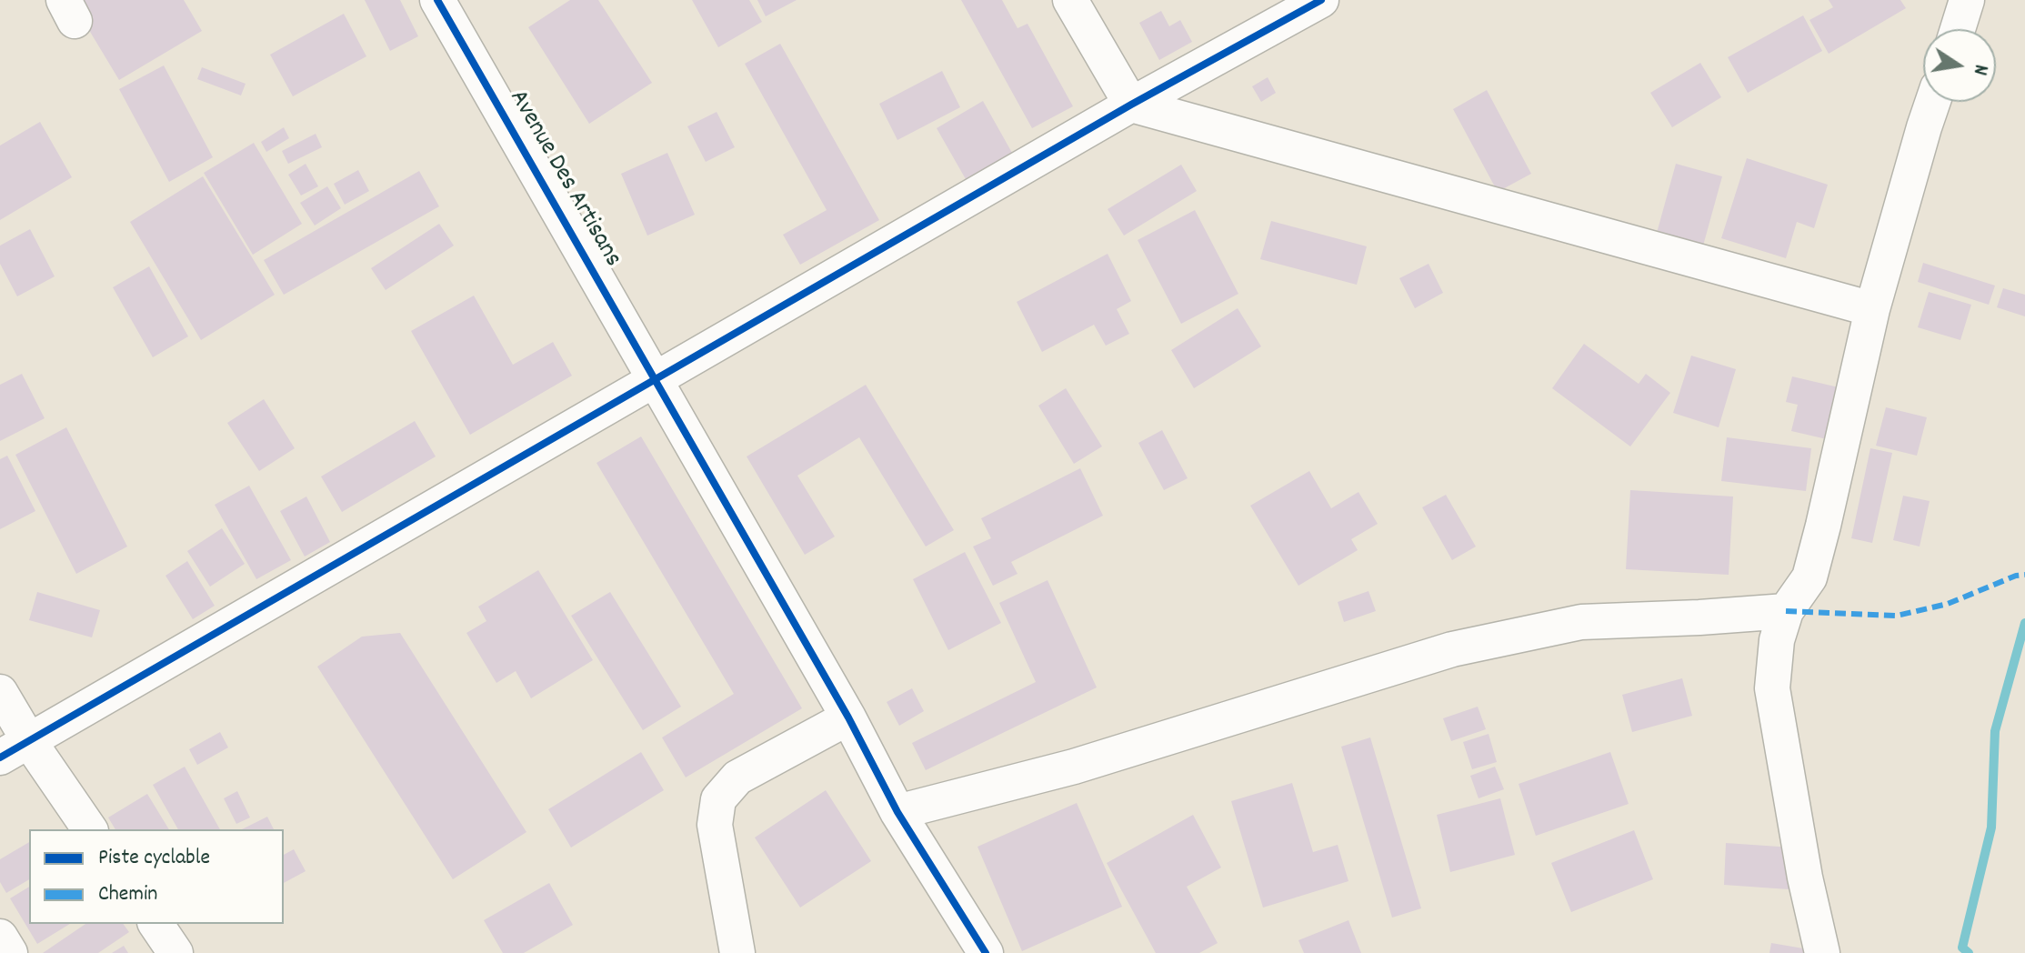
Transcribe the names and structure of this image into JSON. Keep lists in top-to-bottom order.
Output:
{
  "streets": {
    "street": ["Avenue Des Artisans"]
  },
  "legend": ["Piste cyclable", "Chemin"],
  "north": "right"
}
